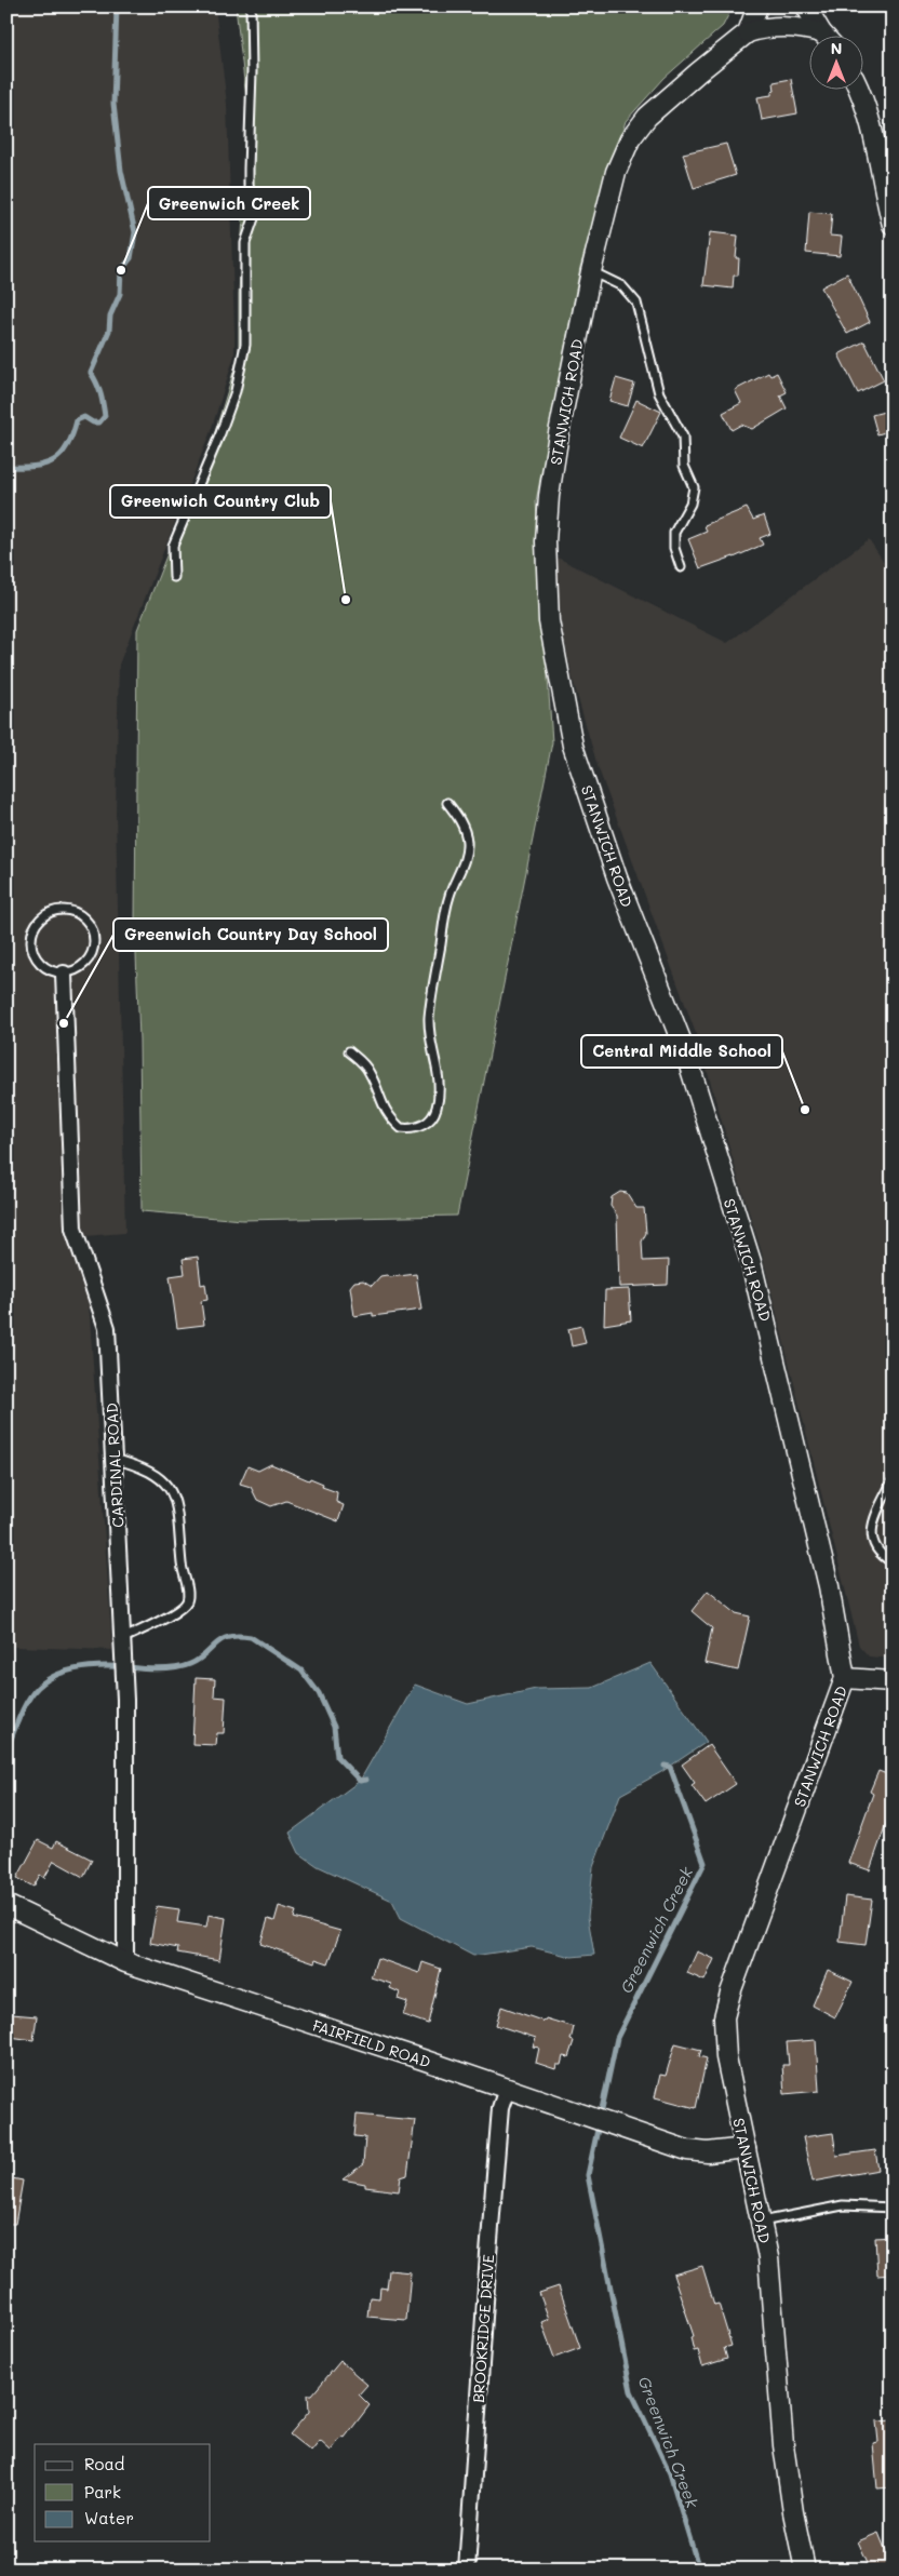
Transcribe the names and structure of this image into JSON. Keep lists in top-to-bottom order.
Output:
{
  "streets": {
    "street": [
      "STANWICH ROAD",
      "CARDINAL ROAD",
      "FAIRFIELD ROAD",
      "BROOKRIDGE DRIVE"
    ]
  },
  "crossings": [
    ["STANWICH ROAD", "FAIRFIELD ROAD"],
    ["CARDINAL ROAD", "FAIRFIELD ROAD"],
    ["FAIRFIELD ROAD", "BROOKRIDGE DRIVE"]
  ],
  "water": ["Greenwich Creek"],
  "places": [
    "Greenwich Creek",
    "Greenwich Country Club",
    "Greenwich Country Day School",
    "Central Middle School"
  ],
  "legend": ["Road", "Park", "Water"],
  "north": "top"
}
